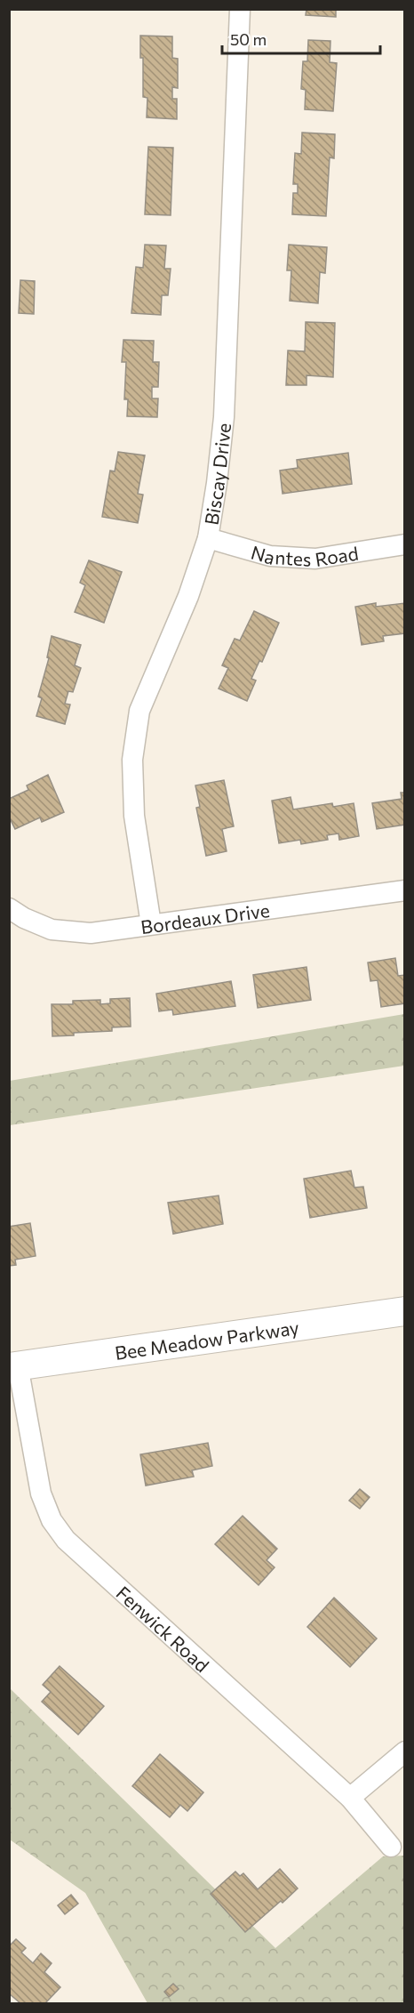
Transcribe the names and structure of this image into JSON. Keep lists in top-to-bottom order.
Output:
{
  "streets": {
    "street": [
      "Biscay Drive",
      "Nantes Road",
      "Bordeaux Drive",
      "Bee Meadow Parkway",
      "Fenwick Road"
    ]
  },
  "crossings": [
    ["Biscay Drive", "Nantes Road"],
    ["Biscay Drive", "Bordeaux Drive"],
    ["Bee Meadow Parkway", "Fenwick Road"]
  ],
  "scale_bar": "50 m"
}
